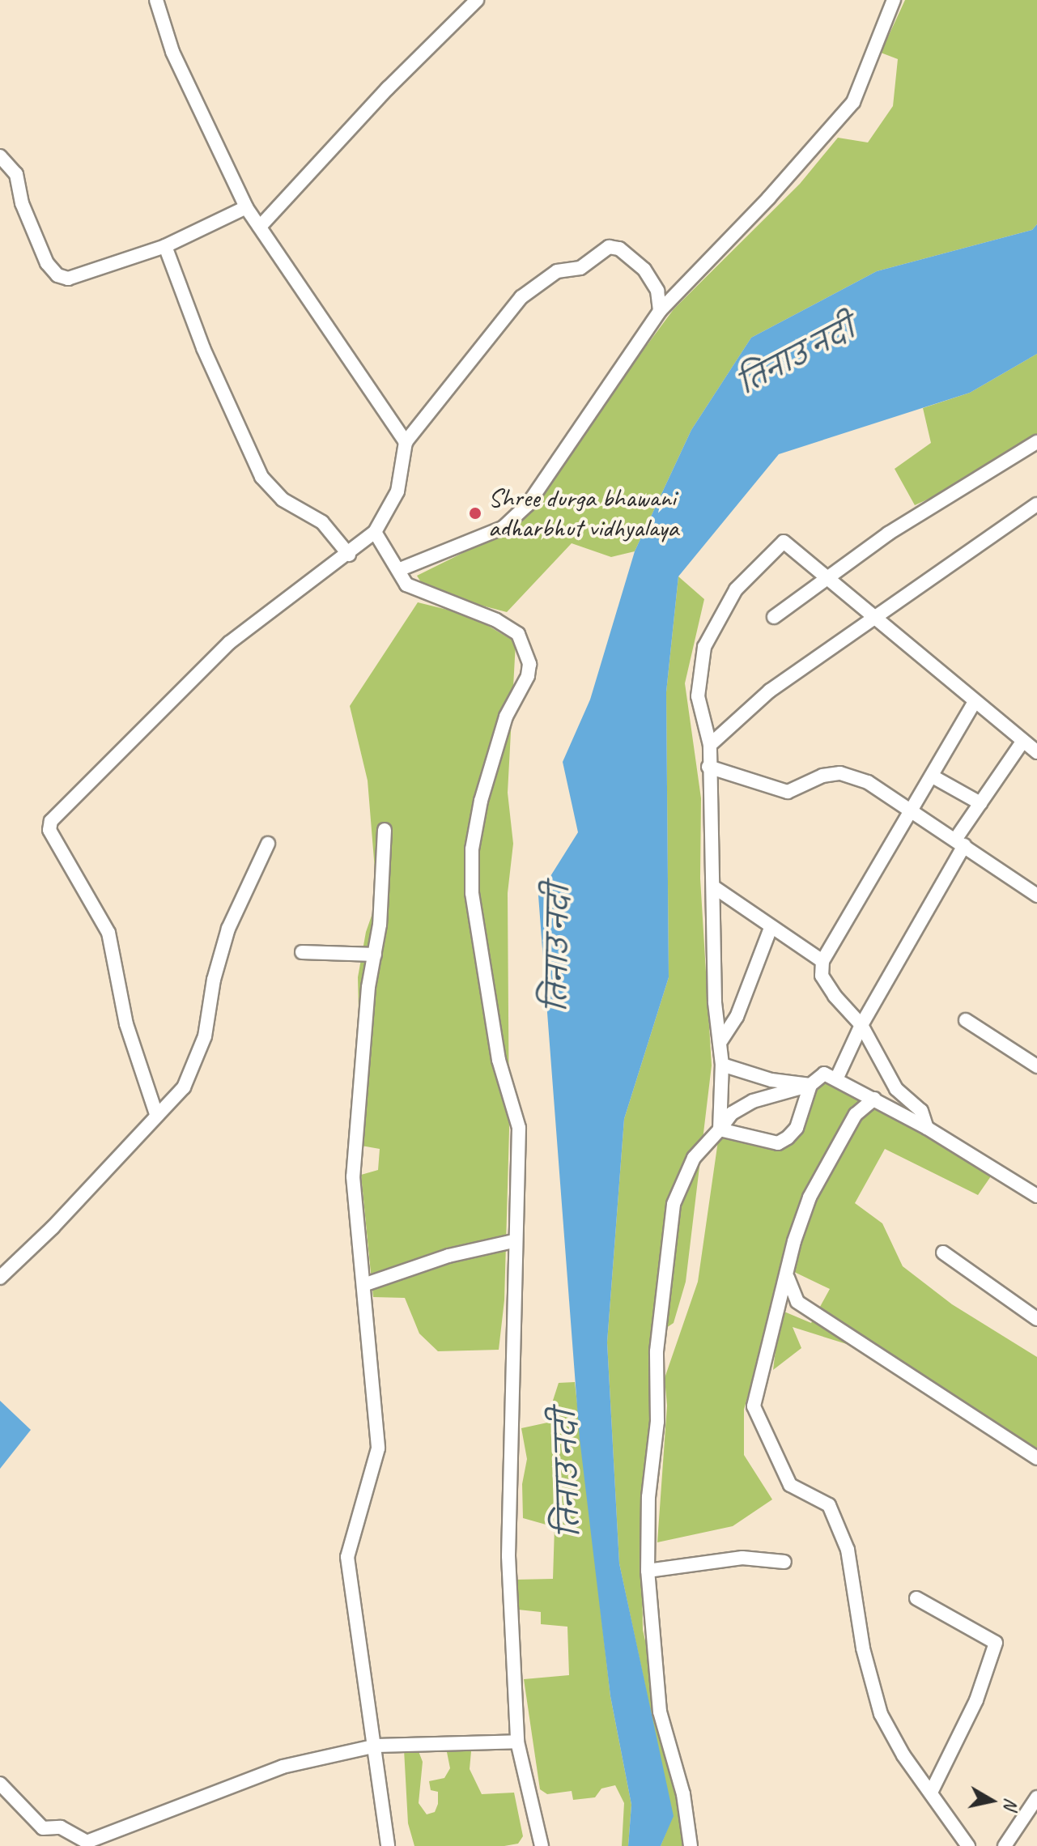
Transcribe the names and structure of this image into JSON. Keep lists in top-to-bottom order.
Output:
{
  "water": ["तिनाउ नदी"],
  "places": ["Shree durga bhawani adharbhut vidhyalaya"],
  "north": "right"
}
